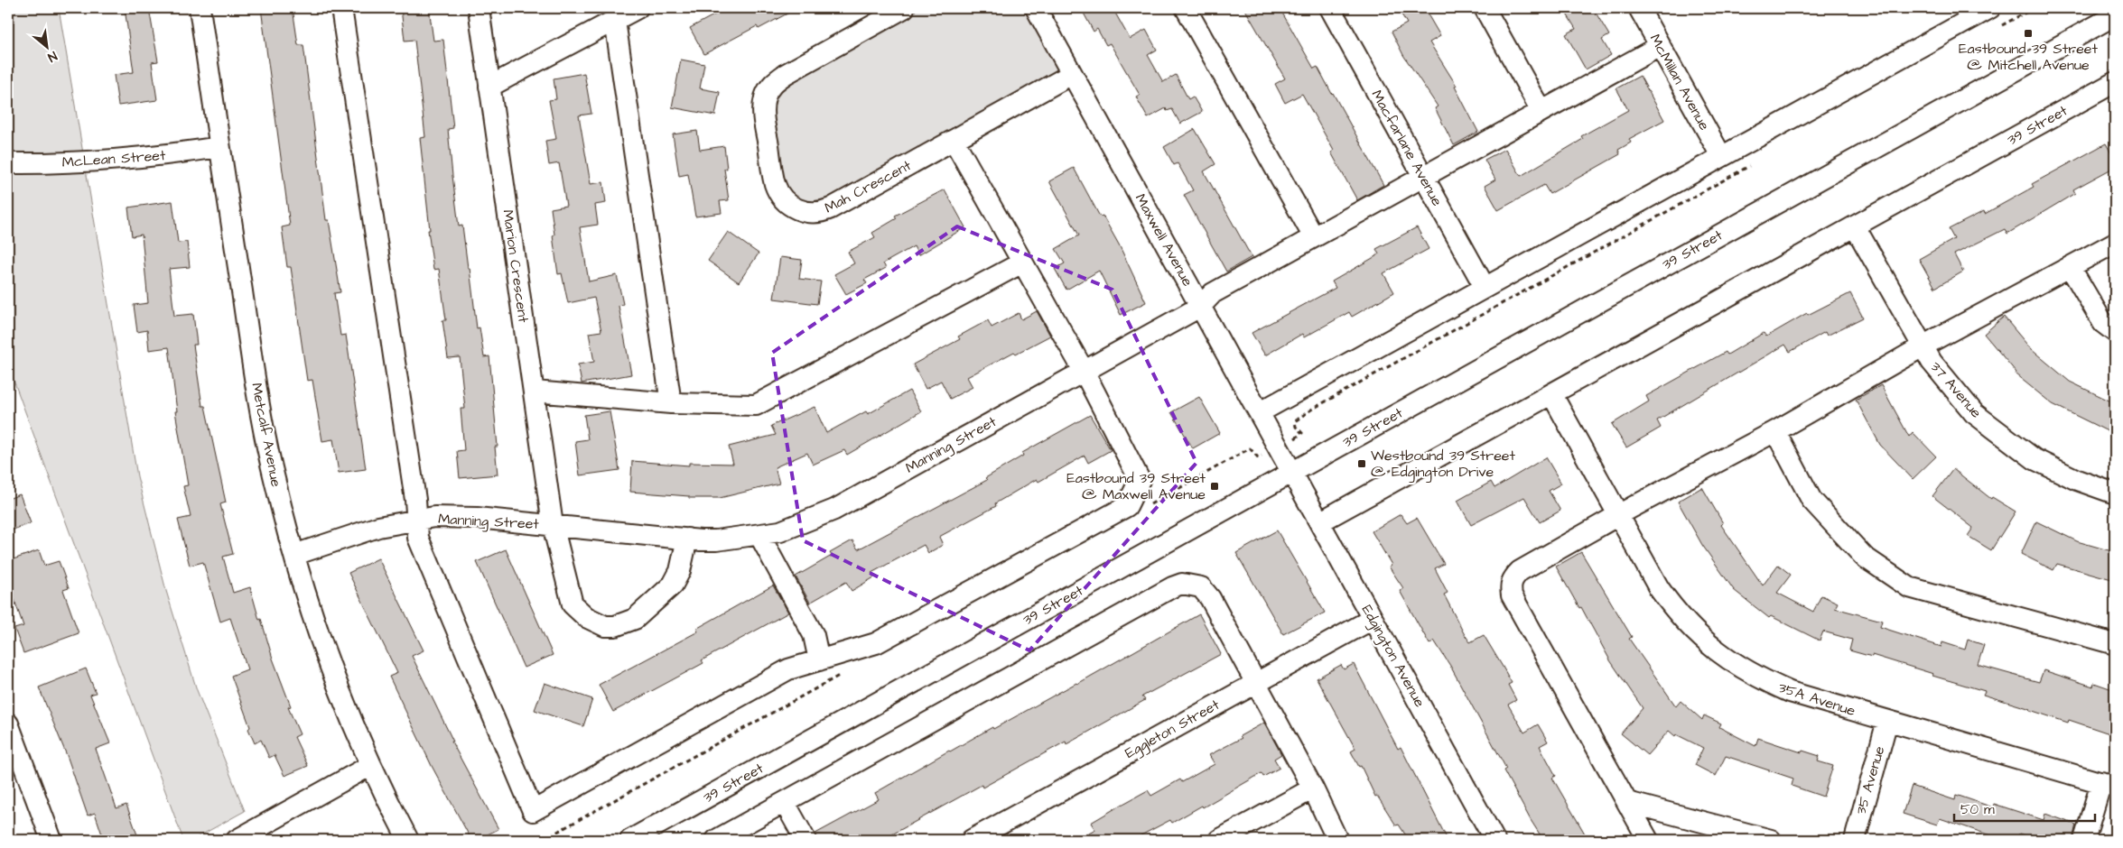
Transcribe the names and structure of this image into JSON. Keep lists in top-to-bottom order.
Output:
{
  "streets": {
    "street": [
      "McMillan Avenue",
      "39 Street",
      "Macfarlane Avenue",
      "McLean Street",
      "Mah Crescent",
      "Maxwell Avenue",
      "Marion Crescent",
      "37 Avenue",
      "Metcalf Avenue",
      "Manning Street",
      "Edgington Avenue",
      "35A Avenue",
      "Eggleton Street",
      "35 Avenue"
    ]
  },
  "crossings": [
    ["McMillan Avenue", "Manning Street"],
    ["39 Street", "Maxwell Avenue"],
    ["39 Street", "37 Avenue"],
    ["39 Street", "Edgington Avenue"],
    ["39 Street", "35A Avenue"],
    ["Macfarlane Avenue", "Manning Street"],
    ["McLean Street", "Metcalf Avenue"],
    ["Mah Crescent", "Maxwell Avenue"],
    ["Maxwell Avenue", "Manning Street"],
    ["Maxwell Avenue", "Edgington Avenue"],
    ["Marion Crescent", "Manning Street"],
    ["Metcalf Avenue", "Manning Street"],
    ["Edgington Avenue", "Eggleton Street"],
    ["35A Avenue", "35 Avenue"]
  ],
  "places": {
    "transit": ["Eastbound 39 Street @ Mitchell Avenue", "Westbound 39 Street @ Edgington Drive", "Eastbound 39 Street @ Maxwell Avenue"]
  },
  "scale_bar": "50 m",
  "north": "bottom right"
}
